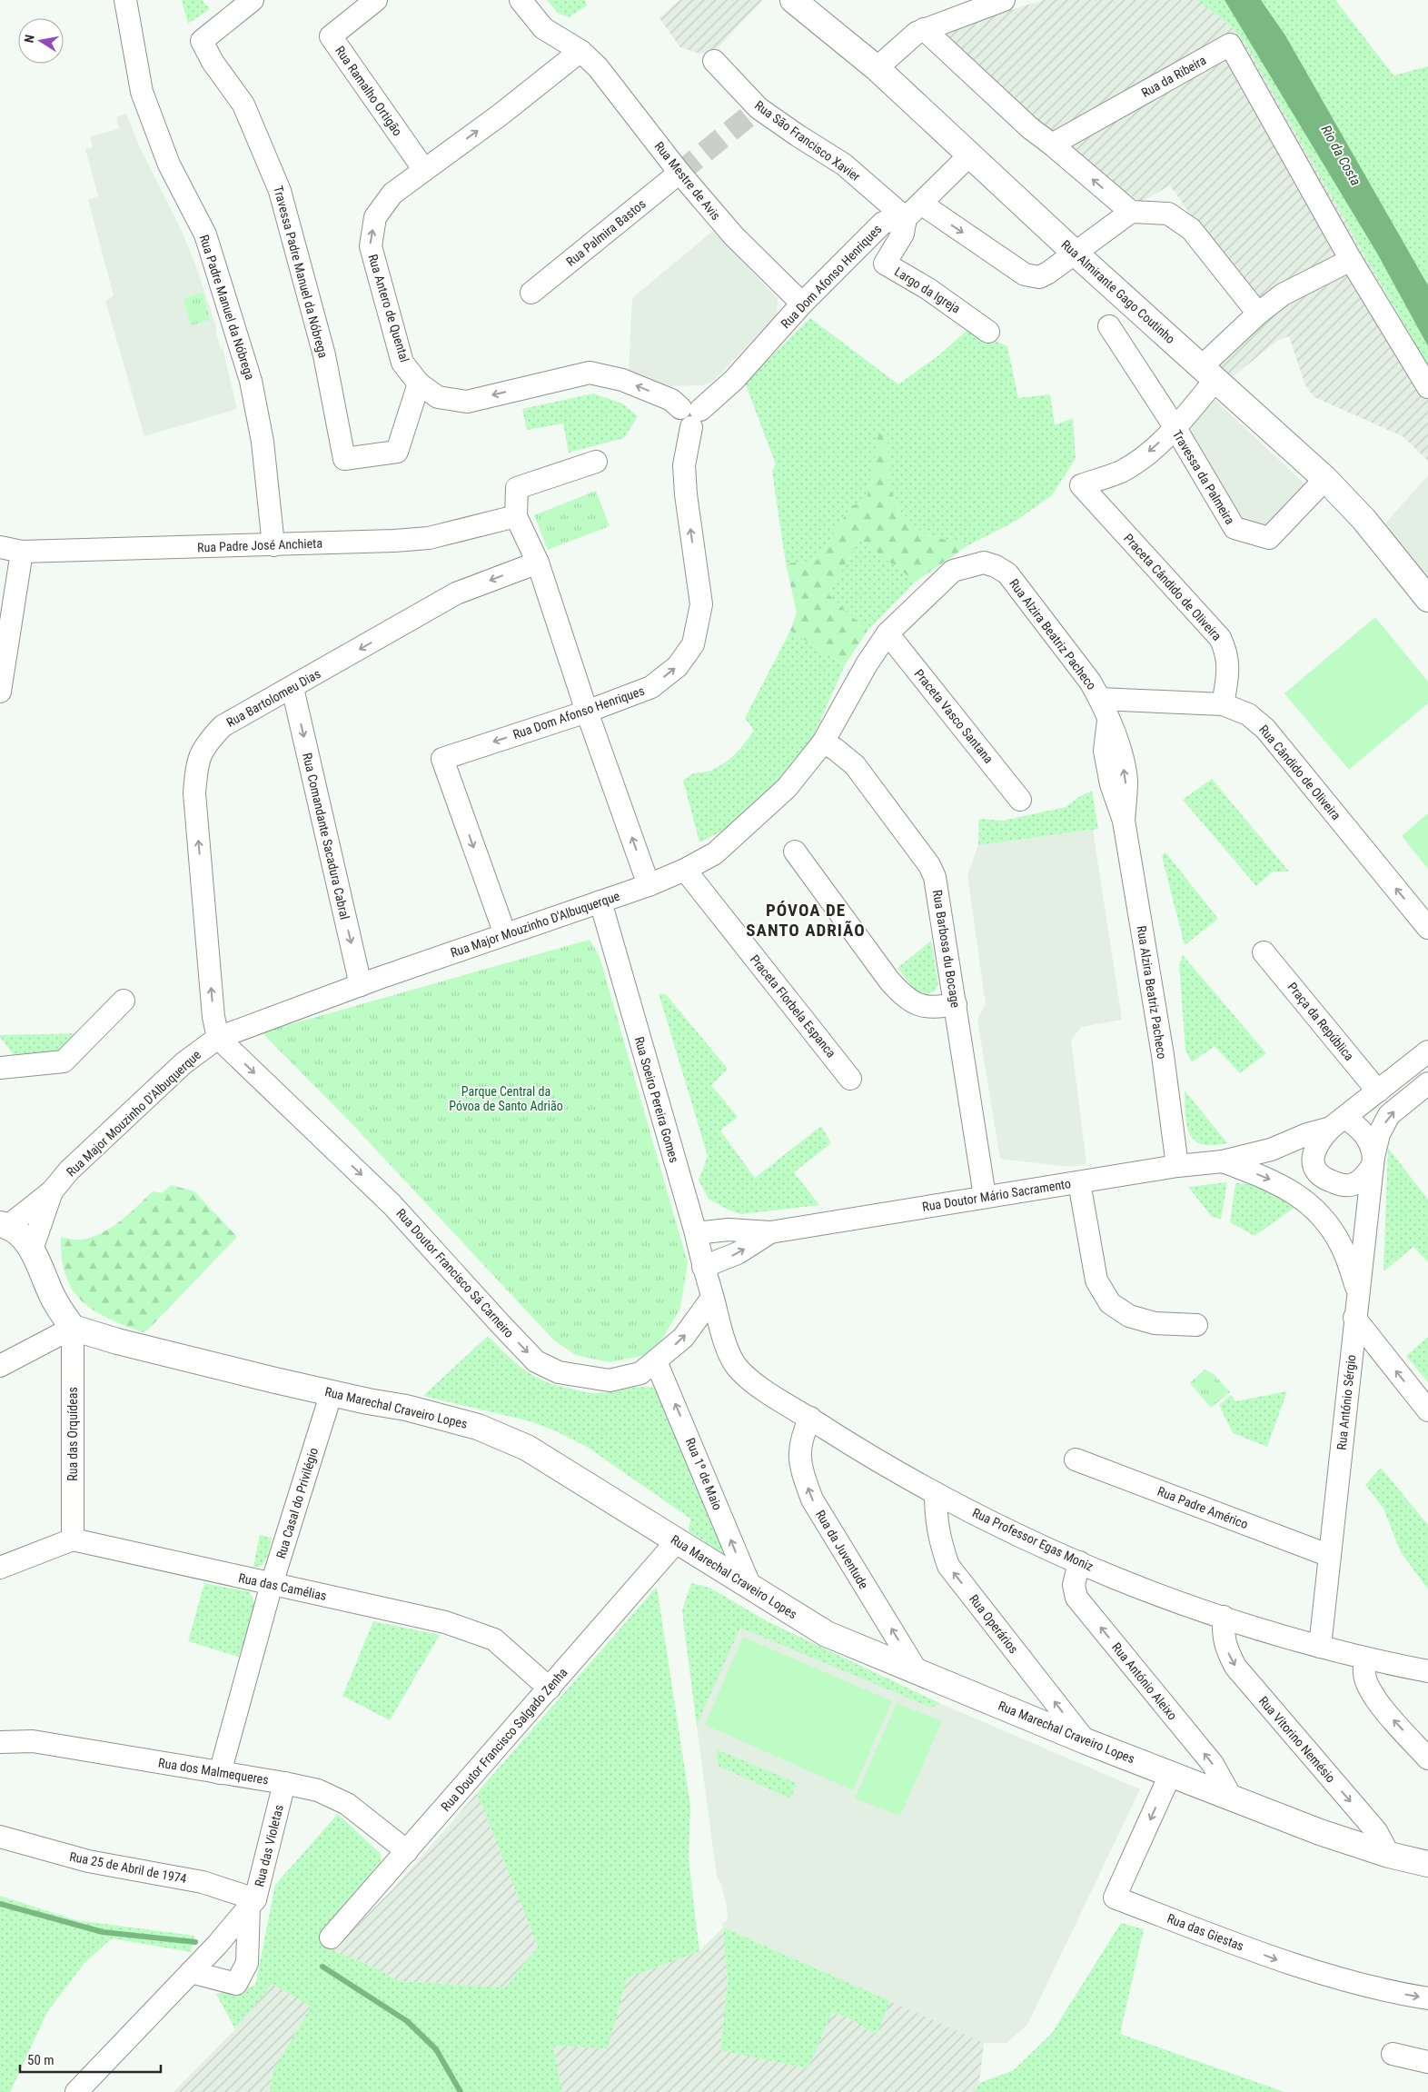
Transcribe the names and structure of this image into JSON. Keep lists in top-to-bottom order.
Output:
{
  "streets": {
    "street": [
      "Rua da Ribeira",
      "Rua Ramalho Ortigão",
      "Rua São Francisco Xavier",
      "Rua Mestre de Avis",
      "Rua Palmira Bastos",
      "Travessa Padre Manuel da Nóbrega",
      "Rua Dom Afonso Henriques",
      "Largo da Igreja",
      "Rua Almirante Gago Coutinho",
      "Rua Padre Manuel da Nóbrega",
      "Rua Antero de Quental",
      "Travessa da Palmeira",
      "Rua Padre José Anchieta",
      "Praceta Cândido de Oliveira",
      "Rua Alzira Beatriz Pacheco",
      "Rua Bartolomeu Dias",
      "Praceta Vasco Santana",
      "Rua Cândido de Oliveira",
      "Rua Comandante Sacadura Cabral",
      "Rua Major Mouzinho D'Albuquerque",
      "Rua Barbosa du Bocage",
      "Praceta Florbela Espanca",
      "Praça da República",
      "Rua Soeiro Pereira Gomes",
      "Rua Doutor Mário Sacramento",
      "Rua Doutor Francisco Sá Carneiro",
      "Rua António Sérgio",
      "Rua Marechal Craveiro Lopes",
      "Rua das Orquídeas",
      "Rua 1º de Maio",
      "Rua Casal do Privilégio",
      "Rua Padre Américo",
      "Rua Professor Egas Moniz",
      "Rua da Juventude",
      "Rua das Camélias",
      "Rua Operários",
      "Rua António Aleixo",
      "Rua Doutor Francisco Salgado Zenha",
      "Rua Vitorino Nemésio",
      "Rua dos Malmequeres",
      "Rua das Violetas",
      "Rua 25 de Abril de 1974",
      "Rua das Giestas"
    ]
  },
  "crossings": [
    ["Rua Ramalho Ortigão", "Rua Antero de Quental"],
    ["Rua São Francisco Xavier", "Rua Dom Afonso Henriques"],
    ["Rua São Francisco Xavier", "Largo da Igreja"],
    ["Rua Mestre de Avis", "Rua Palmira Bastos"],
    ["Rua Mestre de Avis", "Rua Dom Afonso Henriques"],
    ["Rua Mestre de Avis", "Rua Antero de Quental"],
    ["Travessa Padre Manuel da Nóbrega", "Rua Antero de Quental"],
    ["Rua Dom Afonso Henriques", "Largo da Igreja"],
    ["Rua Dom Afonso Henriques", "Rua Antero de Quental"],
    ["Rua Dom Afonso Henriques", "Rua Major Mouzinho D'Albuquerque"],
    ["Rua Almirante Gago Coutinho", "Travessa da Palmeira"],
    ["Rua Padre Manuel da Nóbrega", "Rua Padre José Anchieta"],
    ["Travessa da Palmeira", "Praceta Cândido de Oliveira"],
    ["Praceta Cândido de Oliveira", "Rua Cândido de Oliveira"],
    ["Rua Alzira Beatriz Pacheco", "Rua Cândido de Oliveira"],
    ["Rua Alzira Beatriz Pacheco", "Rua Major Mouzinho D'Albuquerque"],
    ["Rua Alzira Beatriz Pacheco", "Rua Doutor Mário Sacramento"],
    ["Rua Bartolomeu Dias", "Rua Comandante Sacadura Cabral"],
    ["Rua Bartolomeu Dias", "Rua Major Mouzinho D'Albuquerque"],
    ["Rua Bartolomeu Dias", "Rua Doutor Francisco Sá Carneiro"],
    ["Praceta Vasco Santana", "Rua Major Mouzinho D'Albuquerque"],
    ["Rua Comandante Sacadura Cabral", "Rua Major Mouzinho D'Albuquerque"],
    ["Rua Major Mouzinho D'Albuquerque", "Rua Barbosa du Bocage"],
    ["Rua Major Mouzinho D'Albuquerque", "Praceta Florbela Espanca"],
    ["Rua Major Mouzinho D'Albuquerque", "Rua Soeiro Pereira Gomes"],
    ["Rua Major Mouzinho D'Albuquerque", "Rua Doutor Francisco Sá Carneiro"],
    ["Rua Barbosa du Bocage", "Rua Doutor Mário Sacramento"],
    ["Rua Soeiro Pereira Gomes", "Rua Doutor Mário Sacramento"],
    ["Rua Soeiro Pereira Gomes", "Rua Doutor Francisco Sá Carneiro"],
    ["Rua Soeiro Pereira Gomes", "Rua Professor Egas Moniz"],
    ["Rua Doutor Francisco Sá Carneiro", "Rua 1º de Maio"],
    ["Rua Doutor Francisco Sá Carneiro", "Rua Professor Egas Moniz"],
    ["Rua António Sérgio", "Rua Padre Américo"],
    ["Rua António Sérgio", "Rua Professor Egas Moniz"],
    ["Rua Marechal Craveiro Lopes", "Rua das Orquídeas"],
    ["Rua Marechal Craveiro Lopes", "Rua 1º de Maio"],
    ["Rua Marechal Craveiro Lopes", "Rua Casal do Privilégio"],
    ["Rua Marechal Craveiro Lopes", "Rua da Juventude"],
    ["Rua Marechal Craveiro Lopes", "Rua Operários"],
    ["Rua Marechal Craveiro Lopes", "Rua António Aleixo"],
    ["Rua Marechal Craveiro Lopes", "Rua Doutor Francisco Salgado Zenha"],
    ["Rua Marechal Craveiro Lopes", "Rua Vitorino Nemésio"],
    ["Rua Marechal Craveiro Lopes", "Rua das Giestas"],
    ["Rua das Orquídeas", "Rua das Camélias"],
    ["Rua Casal do Privilégio", "Rua das Camélias"],
    ["Rua Casal do Privilégio", "Rua dos Malmequeres"],
    ["Rua Professor Egas Moniz", "Rua da Juventude"],
    ["Rua Professor Egas Moniz", "Rua Operários"],
    ["Rua Professor Egas Moniz", "Rua António Aleixo"],
    ["Rua Professor Egas Moniz", "Rua Vitorino Nemésio"],
    ["Rua das Camélias", "Rua Doutor Francisco Salgado Zenha"],
    ["Rua Doutor Francisco Salgado Zenha", "Rua dos Malmequeres"],
    ["Rua dos Malmequeres", "Rua das Violetas"],
    ["Rua das Violetas", "Rua 25 de Abril de 1974"]
  ],
  "one_way": [
    "Rua Cândido de Oliveira",
    "Rua Comandante Sacadura Cabral",
    "Rua Doutor Francisco Sá Carneiro",
    "Rua 1º de Maio",
    "Rua da Juventude",
    "Rua Operários",
    "Rua António Aleixo"
  ],
  "districts": ["PÓVOA DE SANTO ADRIÃO"],
  "water": ["Rio da Costa"],
  "parks": ["Parque Central da Póvoa de Santo Adrião"],
  "scale_bar": "50 m",
  "north": "left"
}
